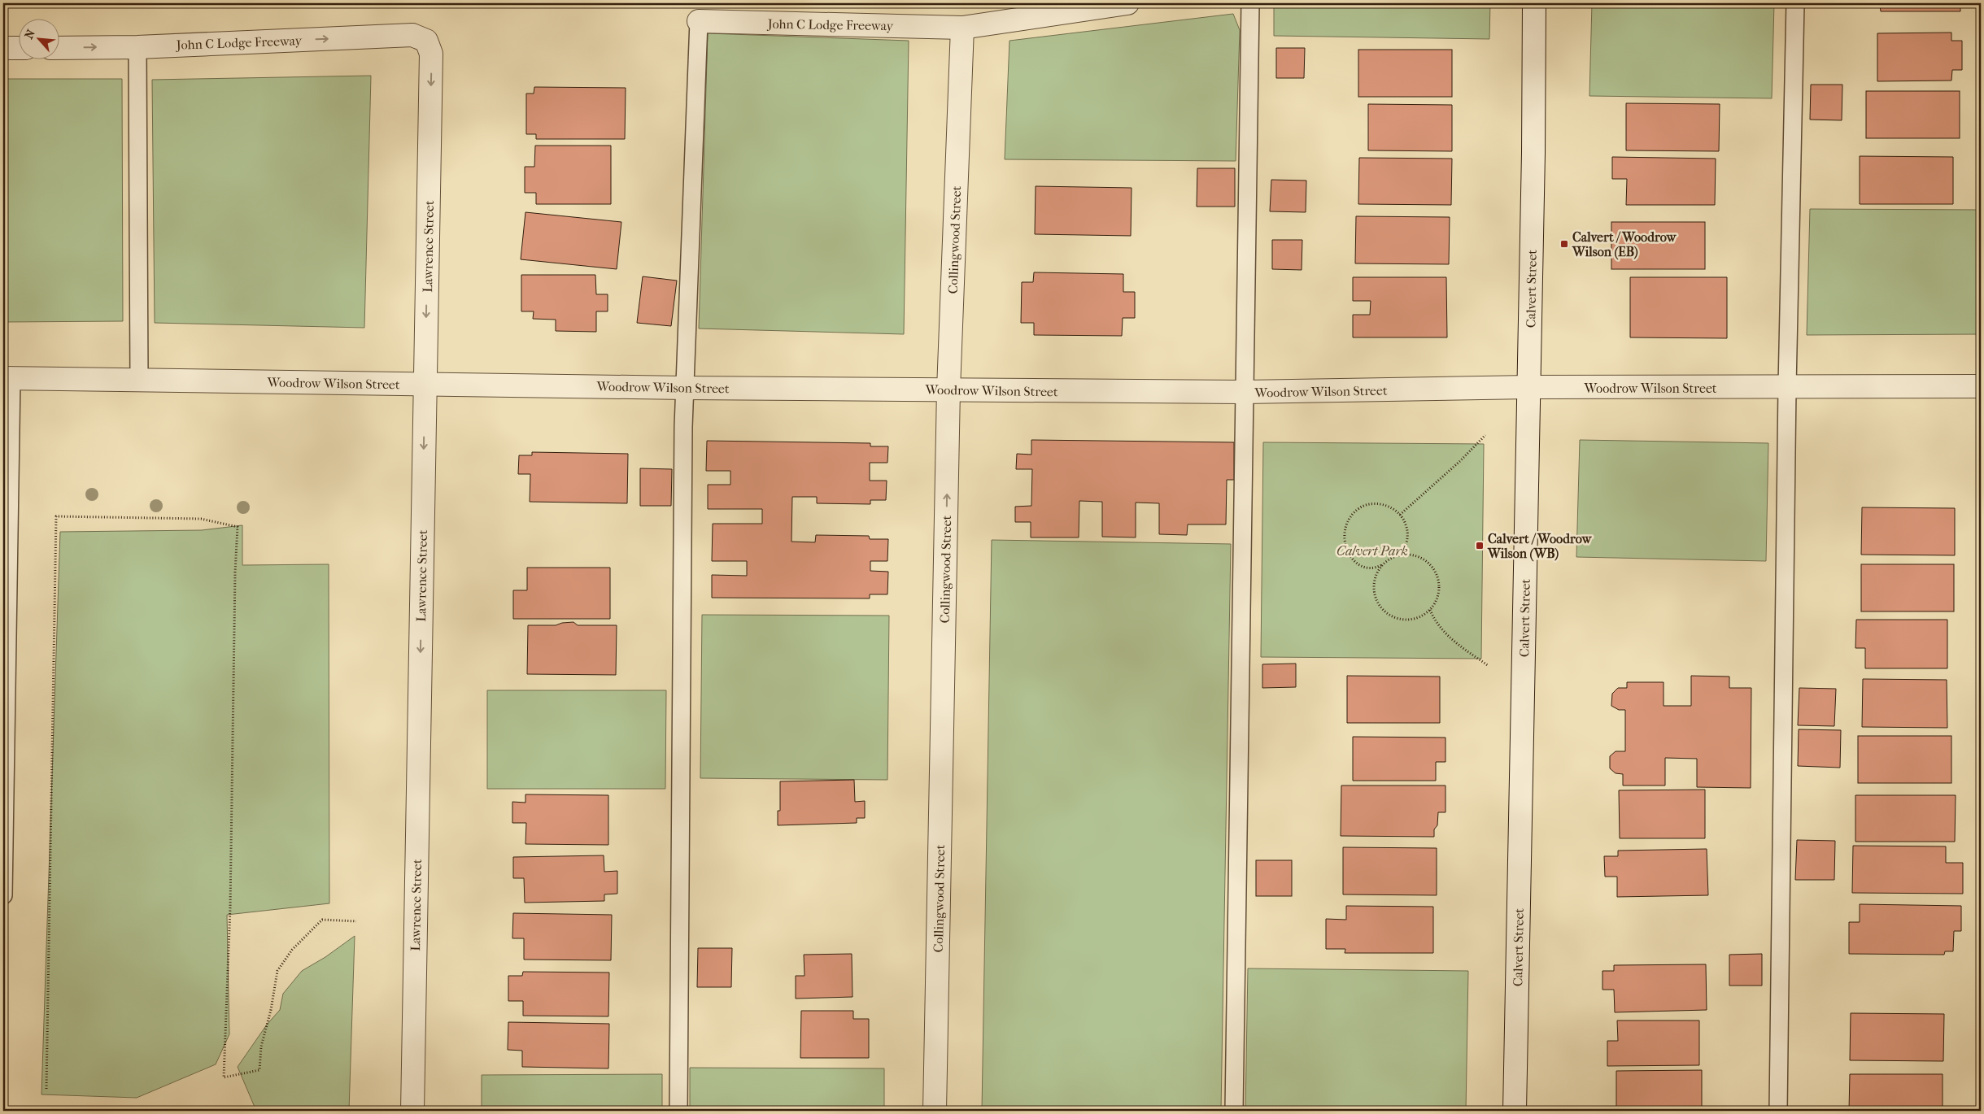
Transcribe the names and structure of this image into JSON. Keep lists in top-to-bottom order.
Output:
{
  "streets": {
    "street": [
      "John C Lodge Freeway",
      "Collingwood Street",
      "Lawrence Street",
      "Calvert Street",
      "Woodrow Wilson Street"
    ]
  },
  "crossings": [
    ["John C Lodge Freeway", "Collingwood Street"],
    ["John C Lodge Freeway", "Lawrence Street"],
    ["Collingwood Street", "Woodrow Wilson Street"],
    ["Lawrence Street", "Woodrow Wilson Street"],
    ["Calvert Street", "Woodrow Wilson Street"]
  ],
  "one_way": ["John C Lodge Freeway", "Collingwood Street", "Lawrence Street"],
  "parks": ["Calvert Park"],
  "places": {
    "transit": ["Calvert / Woodrow Wilson (EB)", "Calvert / Woodrow Wilson (WB)"]
  },
  "north": "top left"
}
